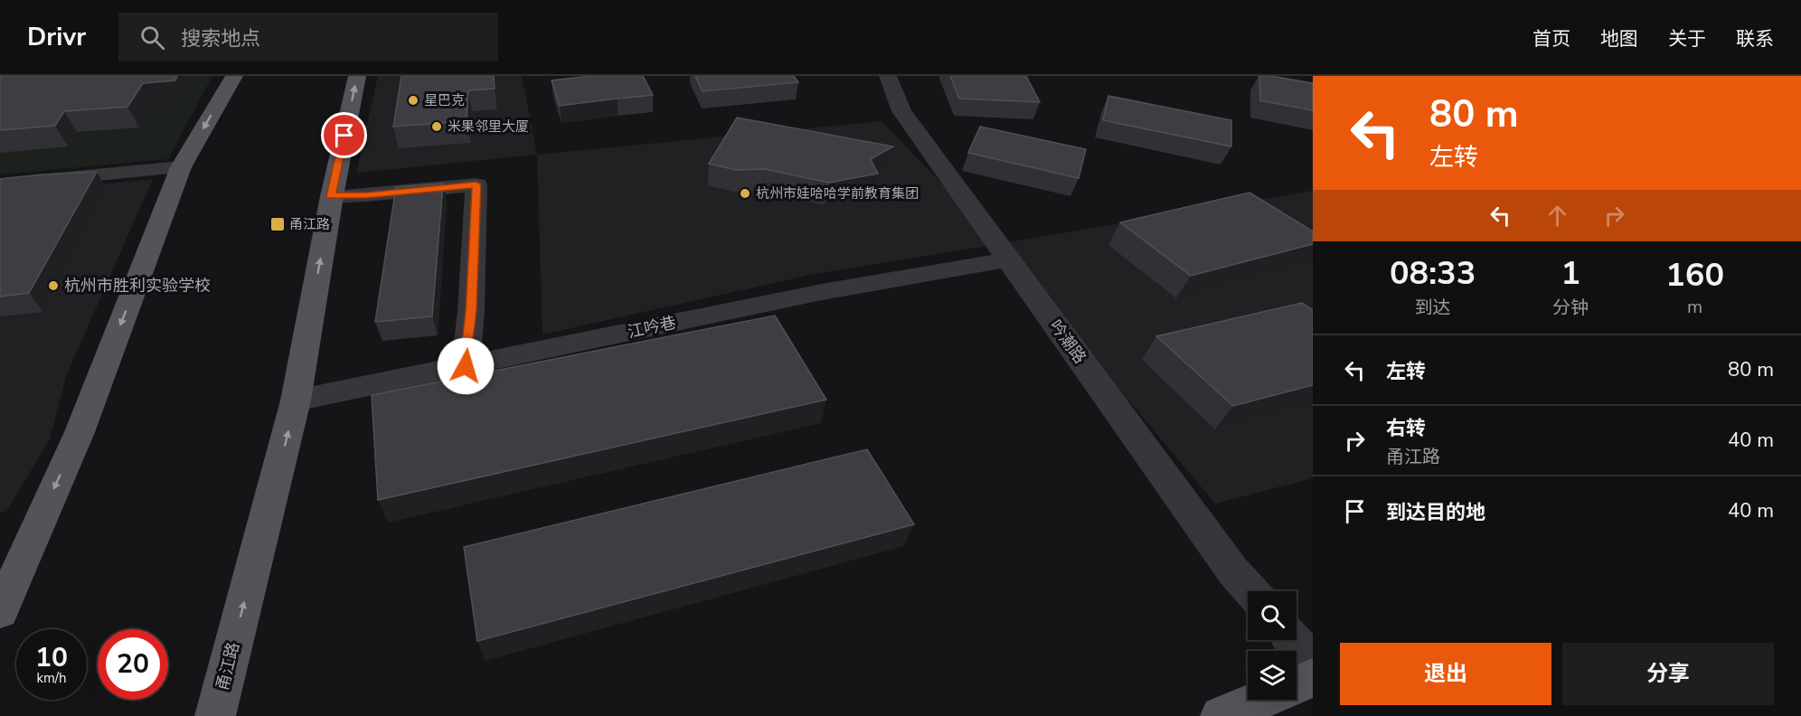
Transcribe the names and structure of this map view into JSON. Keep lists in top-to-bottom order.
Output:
{
  "streets": {
    "main road": ["甬江路"],
    "street": ["江吟巷", "吟潮路"]
  },
  "crossings": [
    ["江吟巷", "吟潮路"],
    ["江吟巷", "甬江路"]
  ],
  "places": {
    "other": [
      "星巴克",
      "米果邻里大厦",
      "杭州市娃哈哈学前教育集团",
      "杭州市胜利实验学校"
    ],
    "transit": ["甬江路"]
  },
  "page": {
    "header": "Drivr",
    "search": "搜索地点",
    "nav": [
      "首页",
      "地图",
      "关于",
      "联系"
    ],
    "turn": ["80 m", "左转"],
    "eta": [
      "08:33",
      "到达",
      "1",
      "分钟",
      "160",
      "m"
    ],
    "list": [
      {
        "name": "左转",
        "value": "80 m"
      },
      {
        "name": "右转",
        "note": "甬江路",
        "value": "40 m"
      },
      {
        "name": "到达目的地",
        "value": "40 m"
      }
    ],
    "speed": "10 km/h",
    "limit": "20",
    "buttons": ["退出", "分享"]
  }
}
